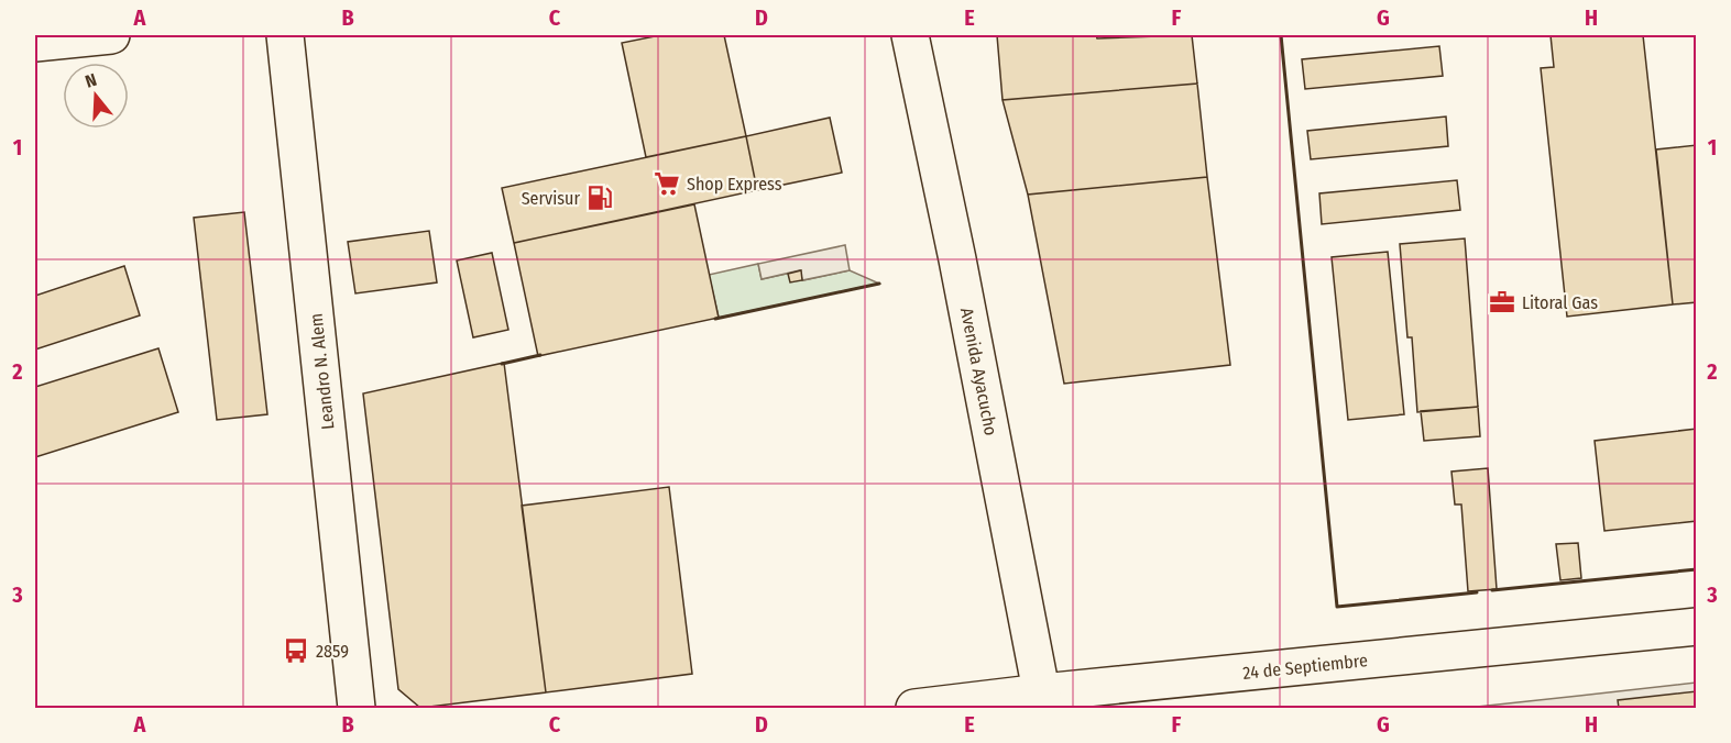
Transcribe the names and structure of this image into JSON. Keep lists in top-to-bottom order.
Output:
{
  "streets": {
    "main road": ["Leandro N. Alem", "Avenida Ayacucho", "24 de Septiembre"]
  },
  "crossings": [
    ["Avenida Ayacucho", "24 de Septiembre"]
  ],
  "places": {
    "supermarket": ["Shop Express"],
    "fuel station": ["Servisur"],
    "office": ["Litoral Gas"],
    "bus stop": ["2859"]
  },
  "north": "top",
  "grid": {
    "columns": [
      "A",
      "B",
      "C",
      "D",
      "E",
      "F",
      "G",
      "H"
    ],
    "rows": ["1", "2", "3"]
  }
}
